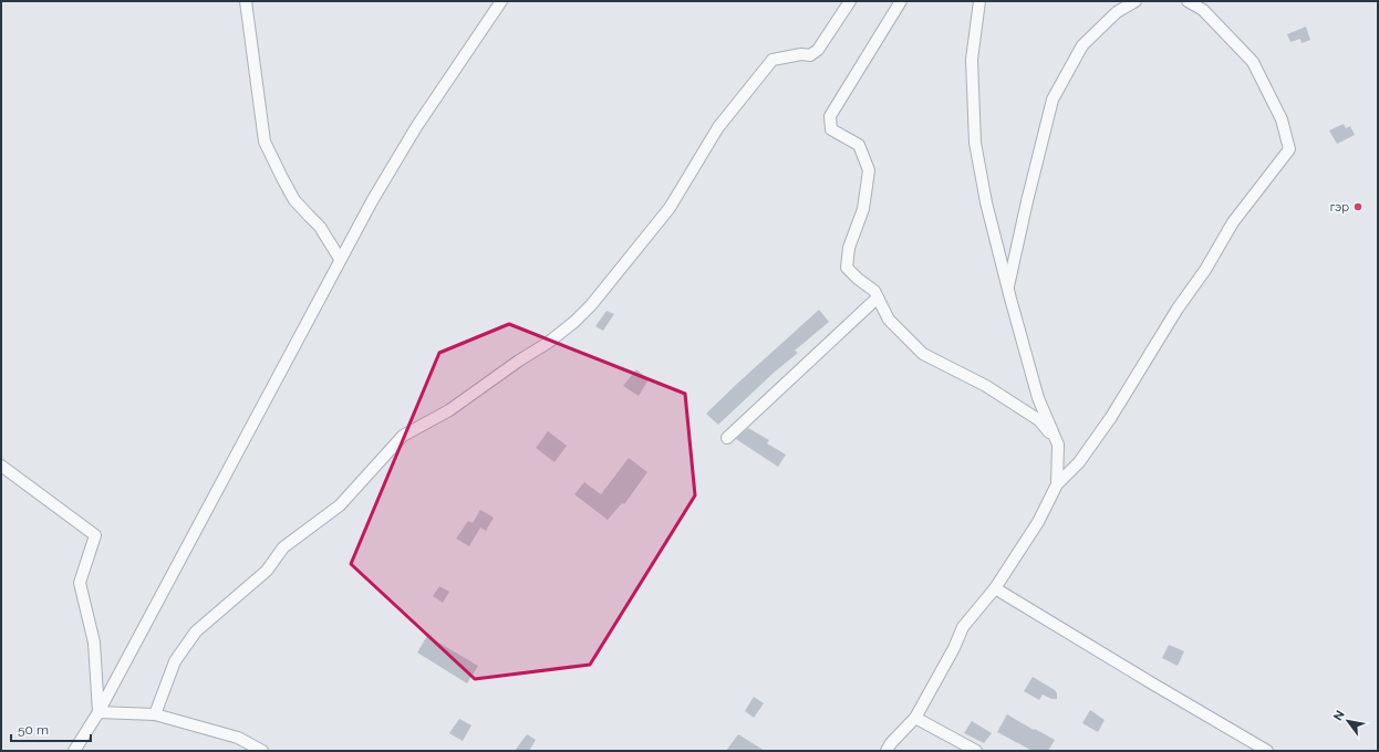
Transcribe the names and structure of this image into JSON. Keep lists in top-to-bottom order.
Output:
{
  "places": ["гэр"],
  "scale_bar": "50 m",
  "north": "top left"
}
